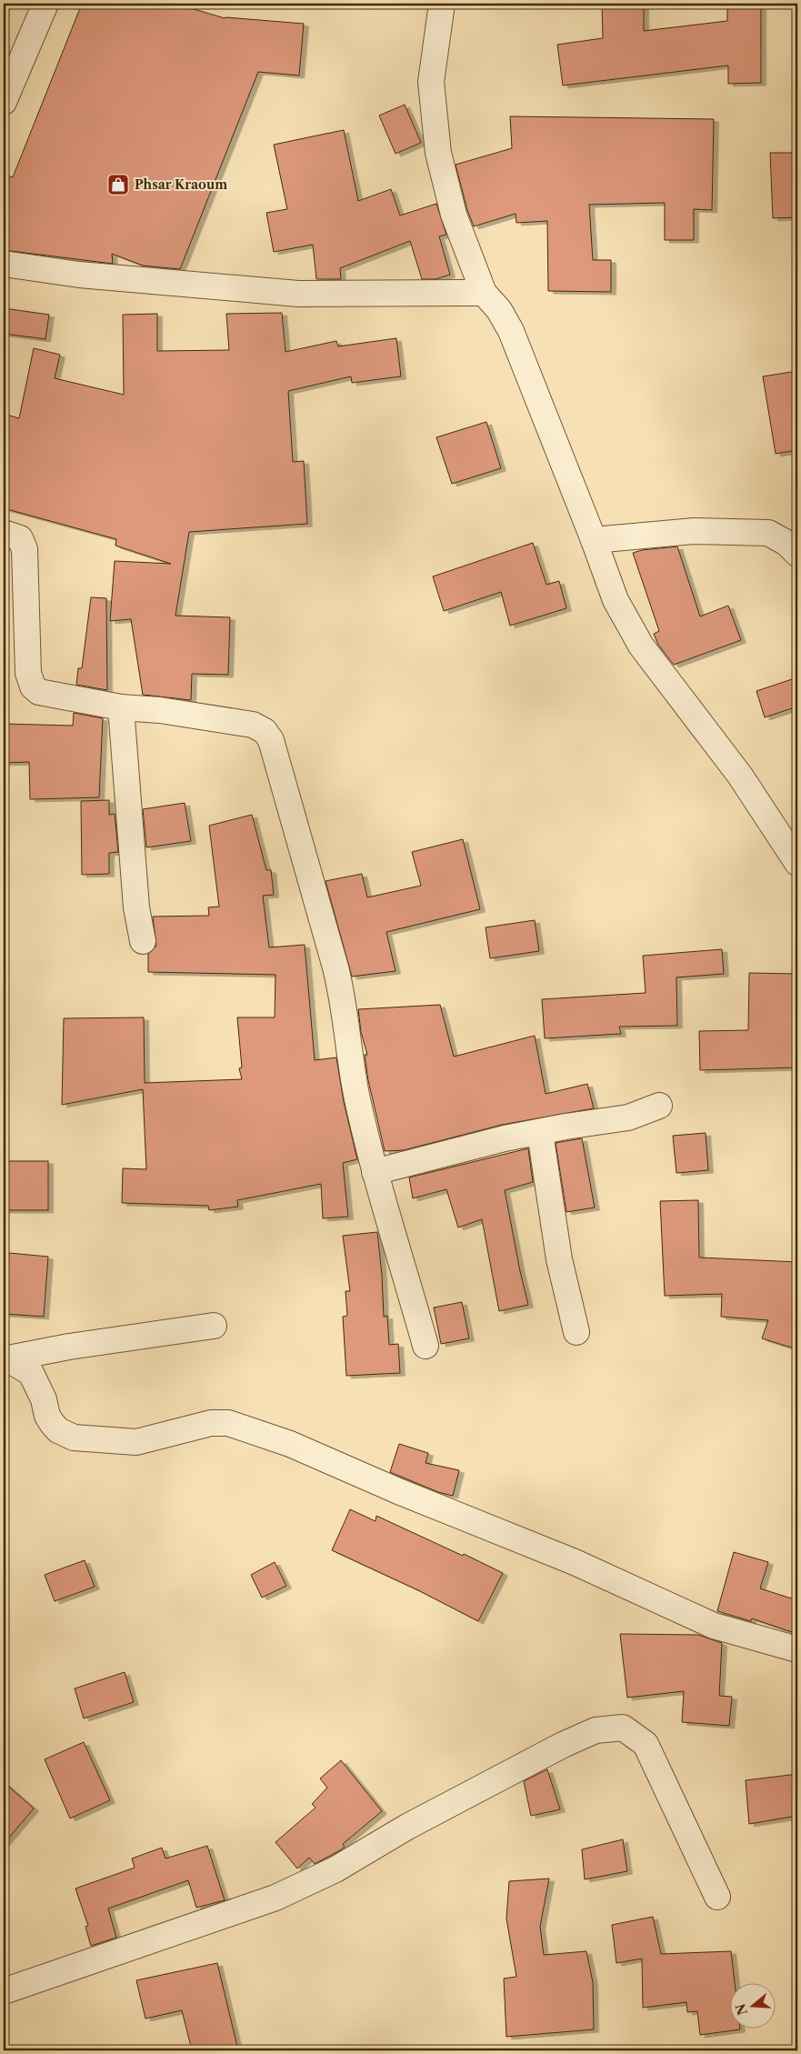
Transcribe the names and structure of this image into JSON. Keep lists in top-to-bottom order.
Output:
{
  "places": {
    "shop": ["Phsar Kraoum"]
  },
  "north": "left"
}
